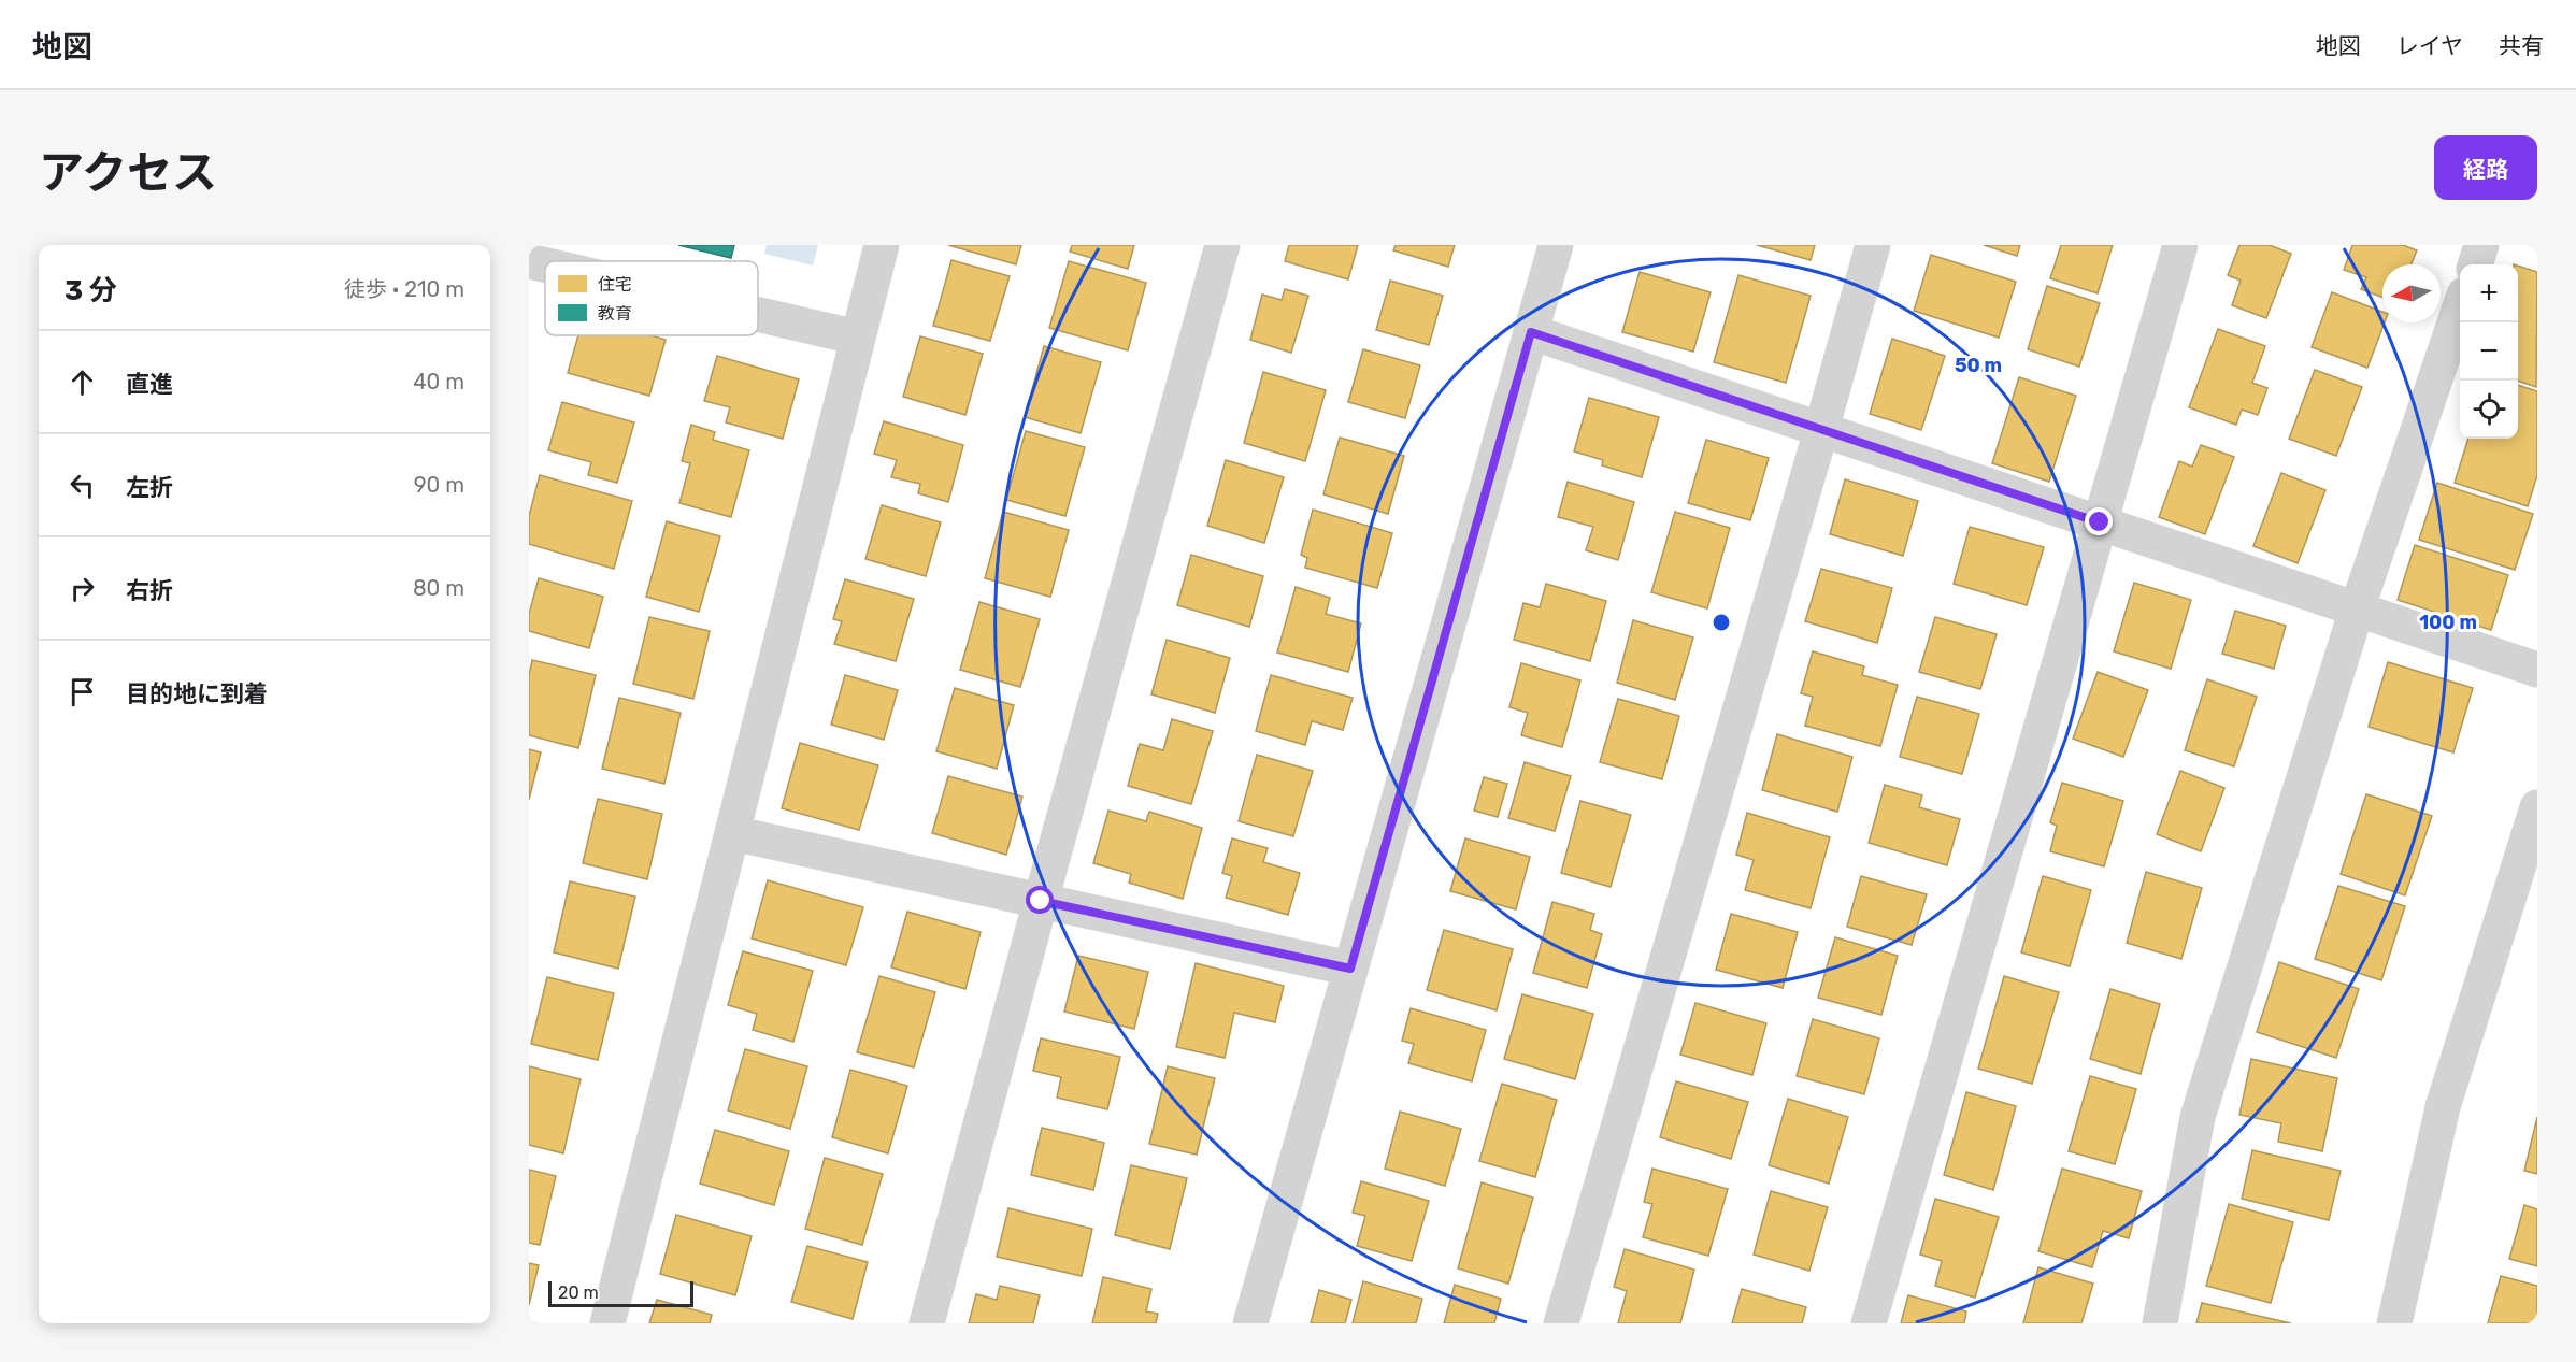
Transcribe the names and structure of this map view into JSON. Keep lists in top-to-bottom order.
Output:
{
  "legend": ["住宅", "教育"],
  "scale_bar": "20 m",
  "north": "left",
  "page": {
    "header": "地図",
    "nav": ["地図", "レイヤ", "共有"],
    "title": "アクセス",
    "buttons": "経路",
    "heading": ["3 分", "徒歩 · 210 m"],
    "map_buttons": ["+", "−"],
    "list": [
      ["直進", "40 m"],
      ["左折", "90 m"],
      ["右折", "80 m"],
      "目的地に到着"
    ],
    "scale": "20 m"
  },
  "rings": ["50 m", "100 m"]
}
